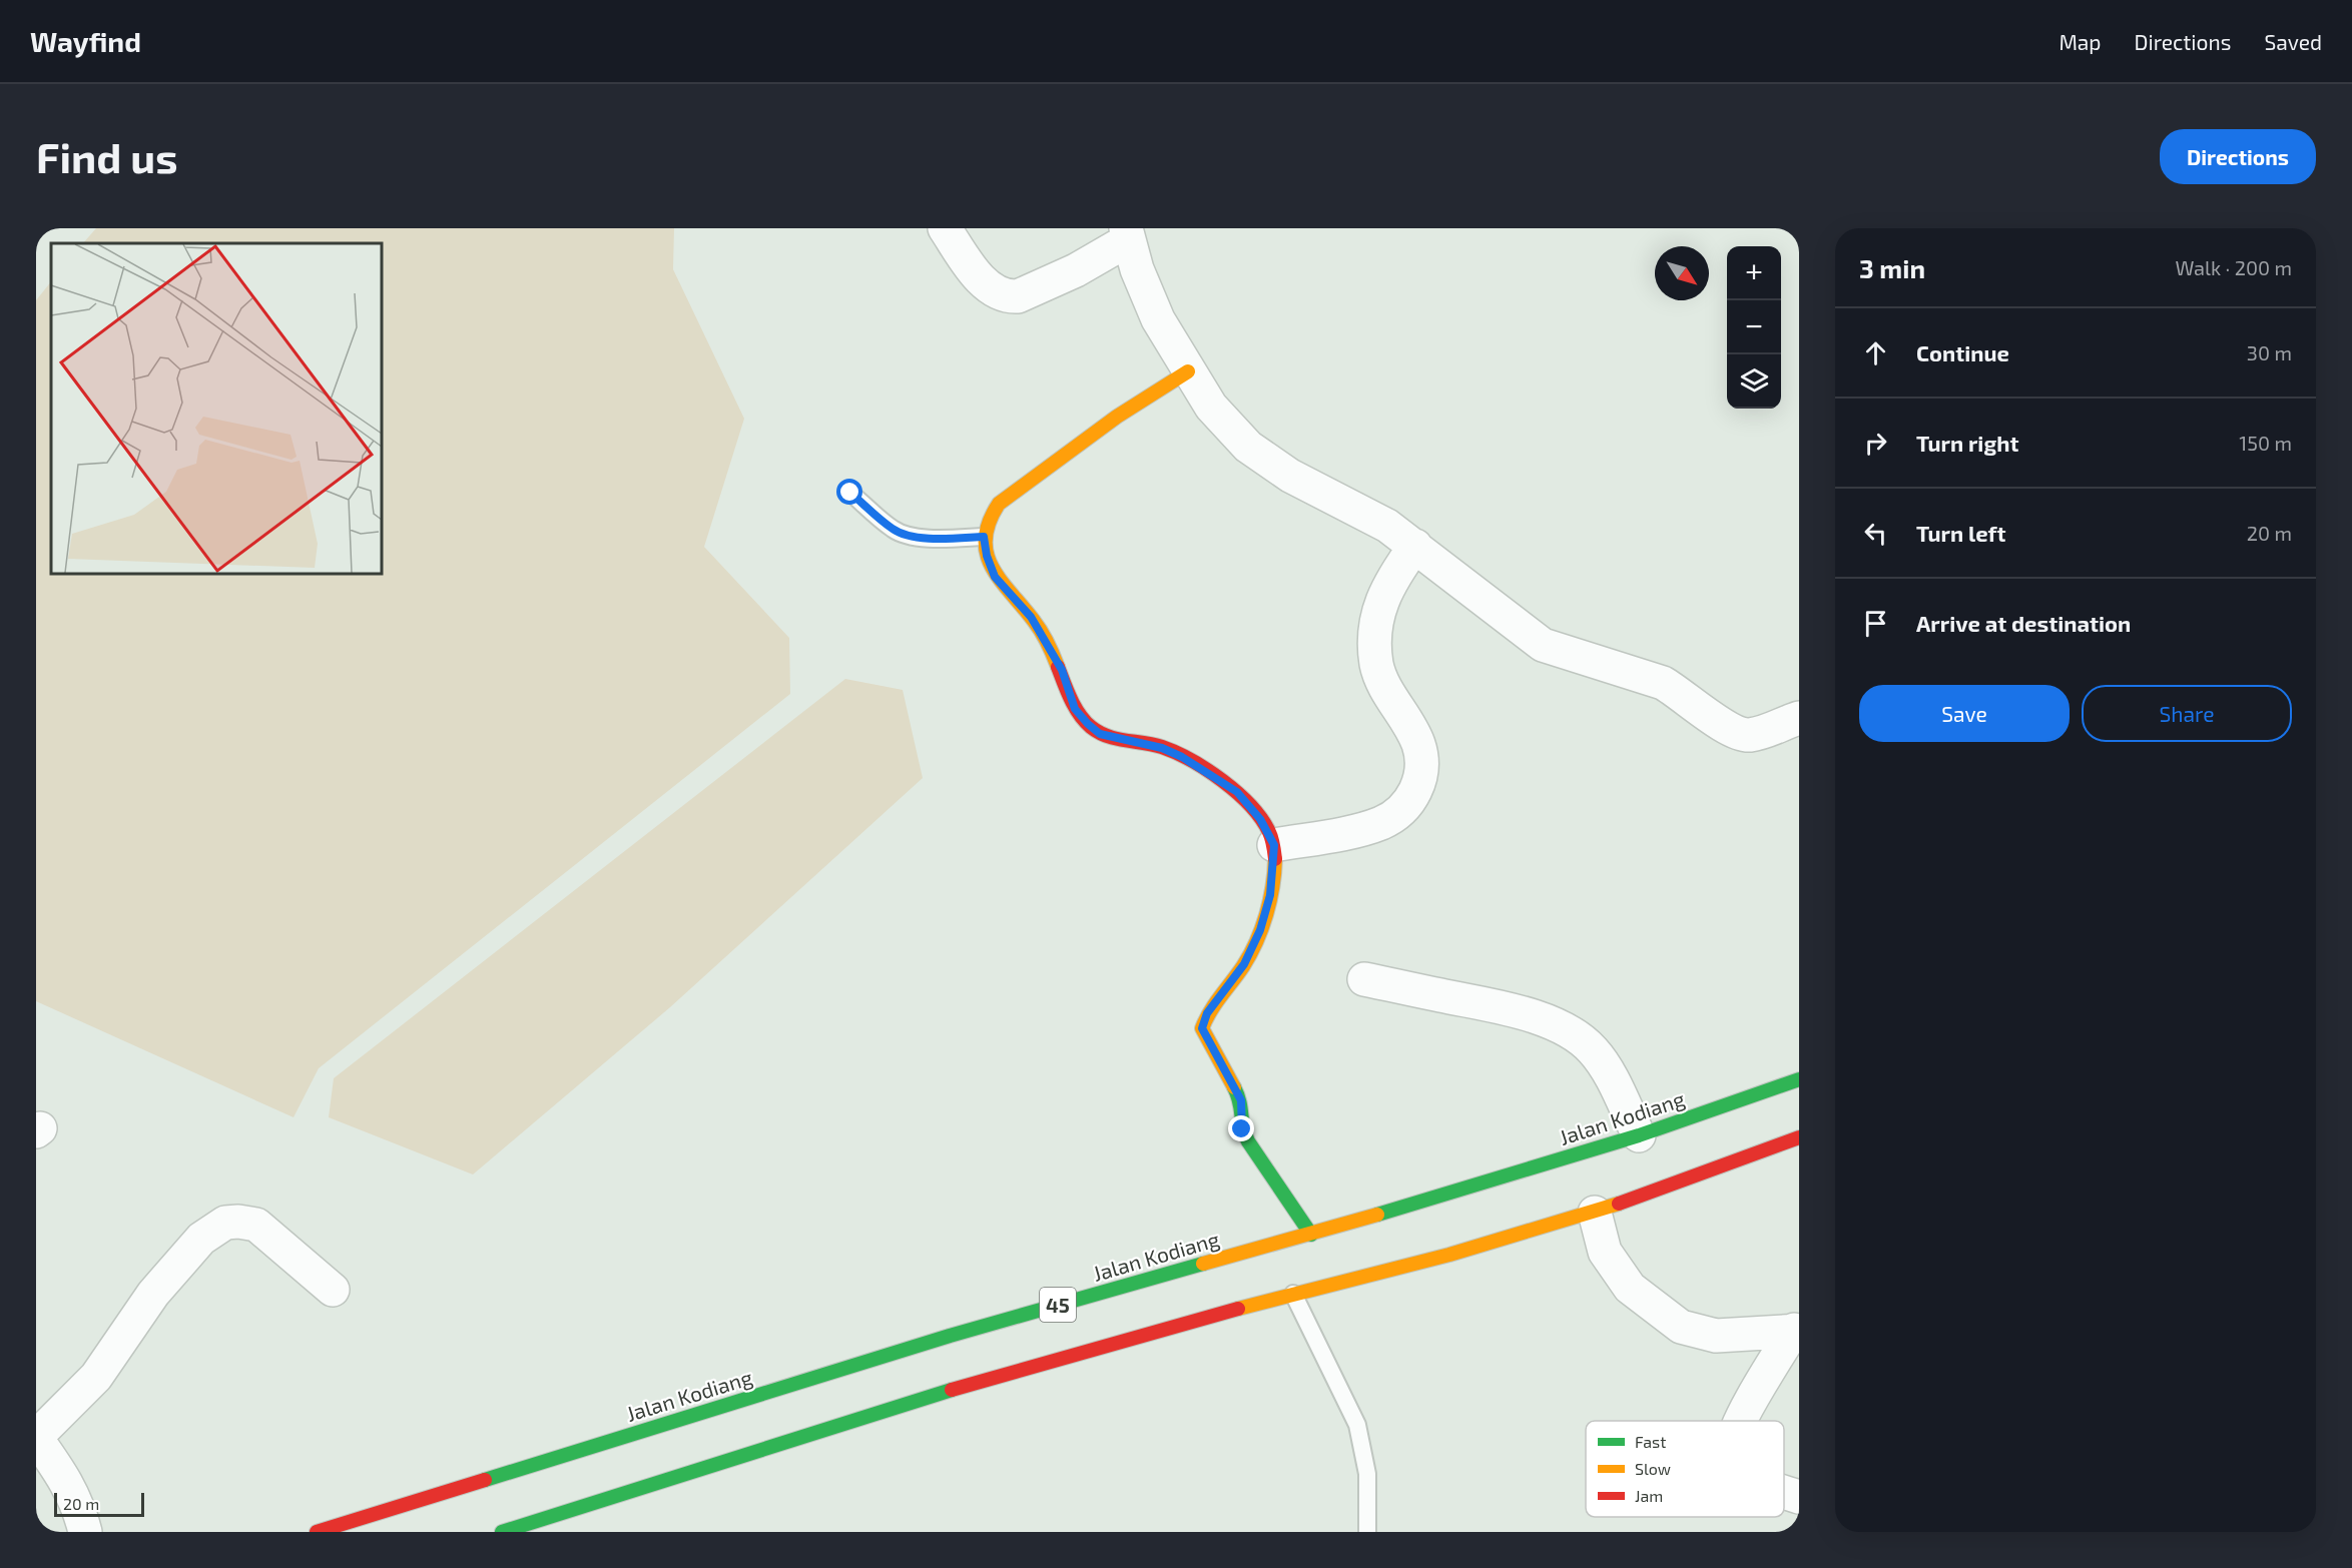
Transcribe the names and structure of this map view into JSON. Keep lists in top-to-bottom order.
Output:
{
  "streets": {
    "main road": ["Jalan Kodiang", "45"]
  },
  "legend": ["Fast", "Slow", "Jam"],
  "scale_bar": "20 m",
  "north": "bottom right",
  "page": {
    "header": "Wayfind",
    "nav": ["Map", "Directions", "Saved"],
    "buttons": [
      "Directions",
      ["Save", "Share"]
    ],
    "title": "Find us",
    "heading": ["3 min", "Walk · 200 m"],
    "map_buttons": ["+", "−"],
    "list": [
      ["Continue", "30 m"],
      ["Turn right", "150 m"],
      ["Turn left", "20 m"],
      "Arrive at destination"
    ],
    "scale": "20 m"
  }
}
